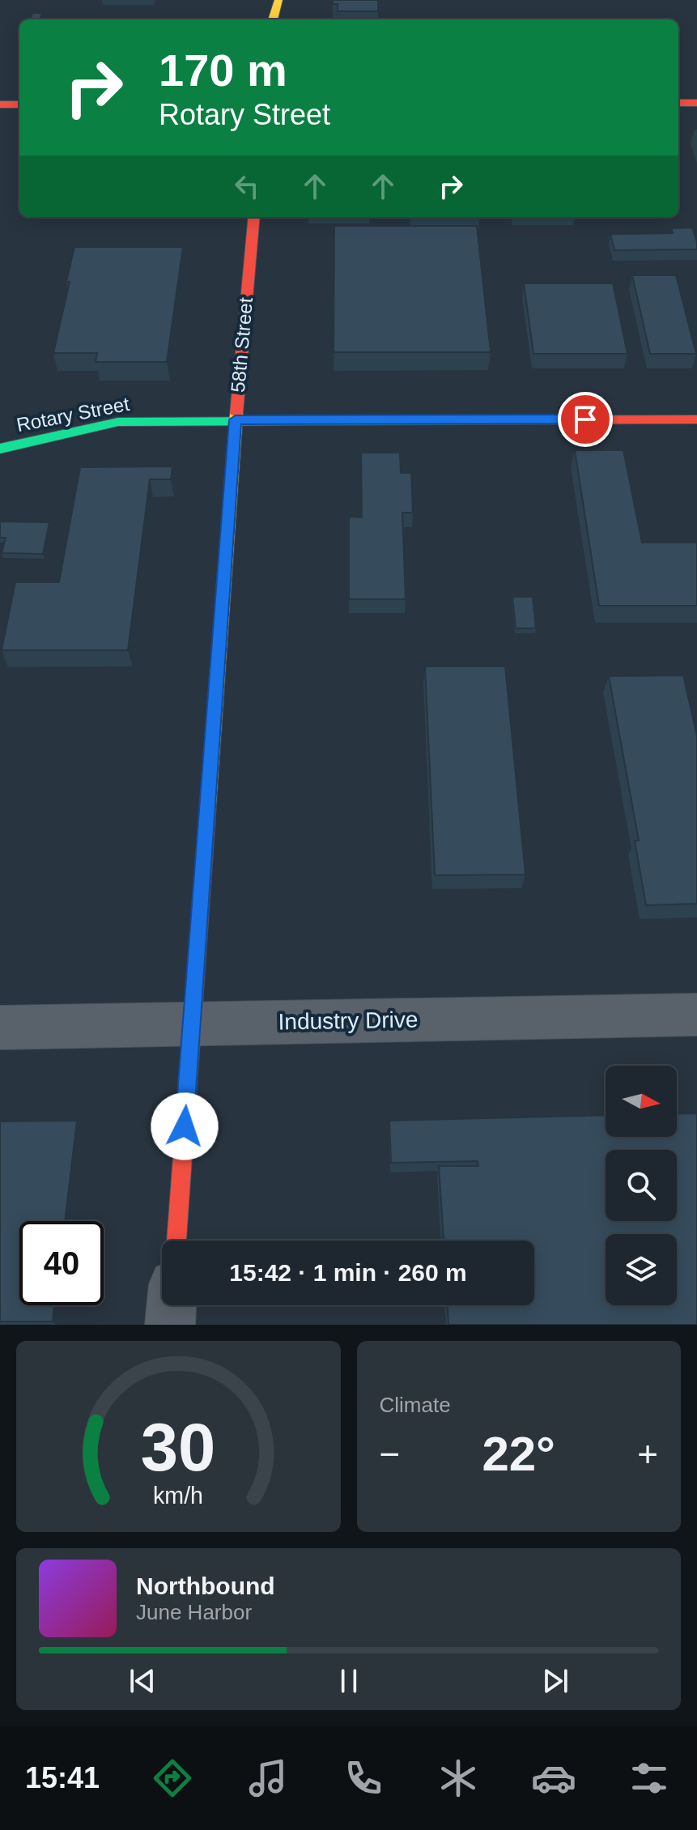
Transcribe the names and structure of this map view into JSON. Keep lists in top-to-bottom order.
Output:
{
  "streets": {
    "street": ["58th Street", "Rotary Street", "Industry Drive"]
  },
  "crossings": [
    ["58th Street", "Rotary Street"],
    ["58th Street", "Industry Drive"]
  ],
  "north": "right",
  "page": {
    "turn": ["170 m", "Rotary Street"],
    "limit": "40",
    "trip": "15:42 · 1 min · 260 m",
    "tile": "Climate",
    "heat": ["−", "22°", "+"],
    "song": ["Northbound", "June Harbor"],
    "tabs": "15:41",
    "gauge": ["30", "km/h"]
  }
}
